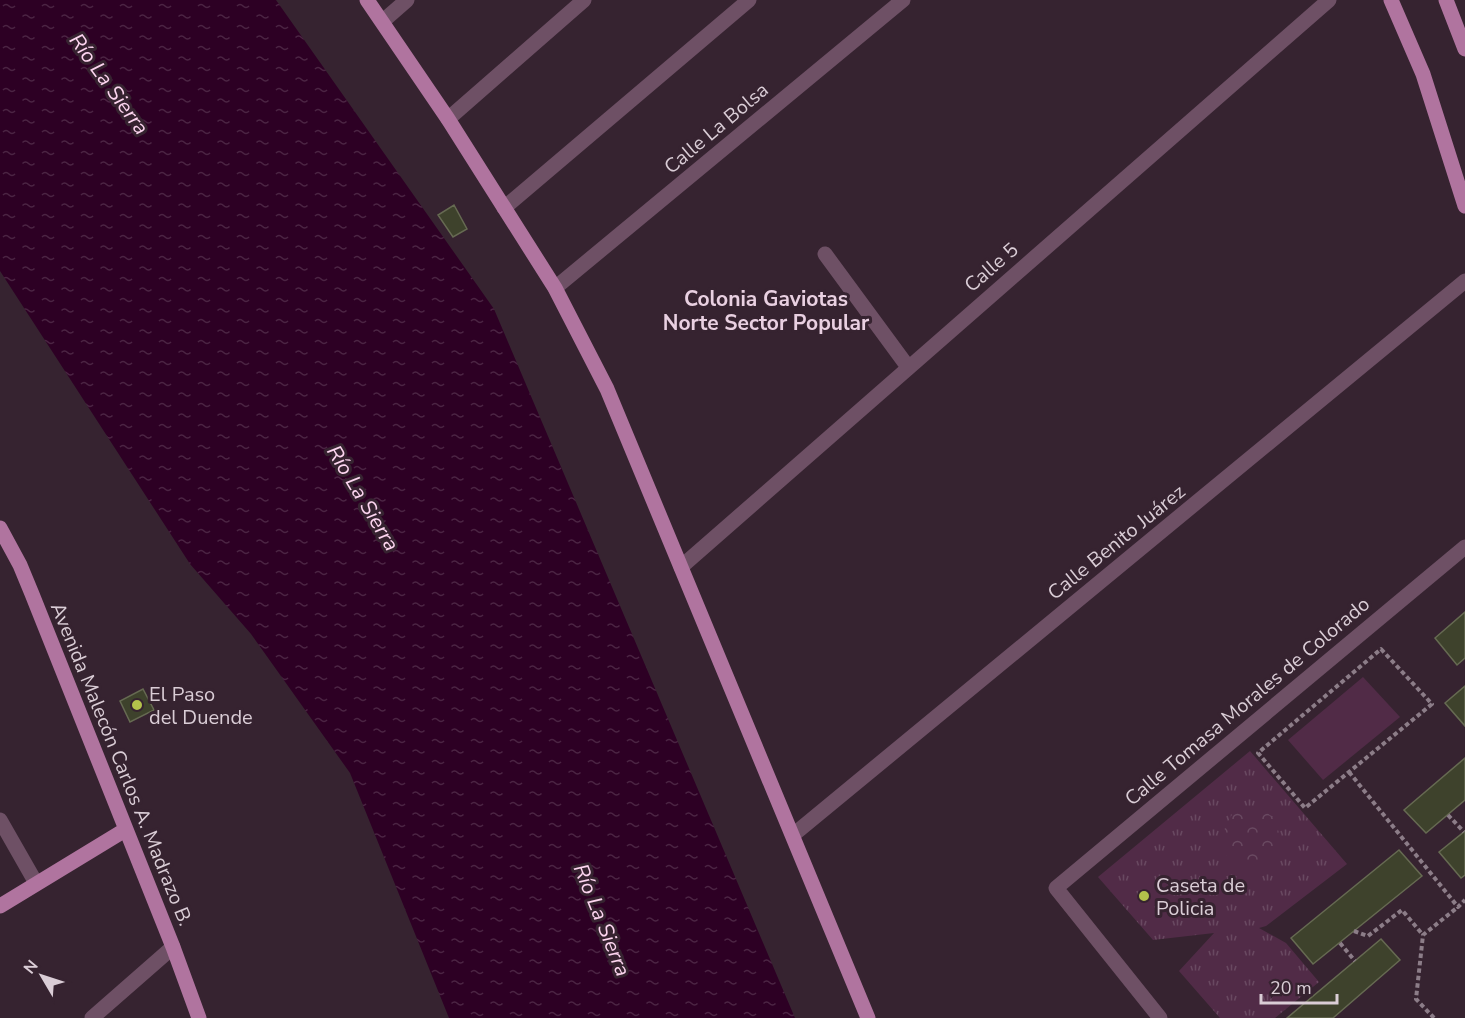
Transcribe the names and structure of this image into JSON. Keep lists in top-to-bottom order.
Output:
{
  "streets": {
    "main road": ["Avenida Malecón Carlos A. Madrazo B."],
    "street": [
      "Calle La Bolsa",
      "Calle 5",
      "Calle Benito Juárez",
      "Calle Tomasa Morales de Colorado"
    ]
  },
  "districts": ["Colonia Gaviotas Norte Sector Popular"],
  "water": ["Río La Sierra"],
  "places": ["El Paso del Duende", "Caseta de Policia"],
  "scale_bar": "20 m",
  "north": "top left"
}
